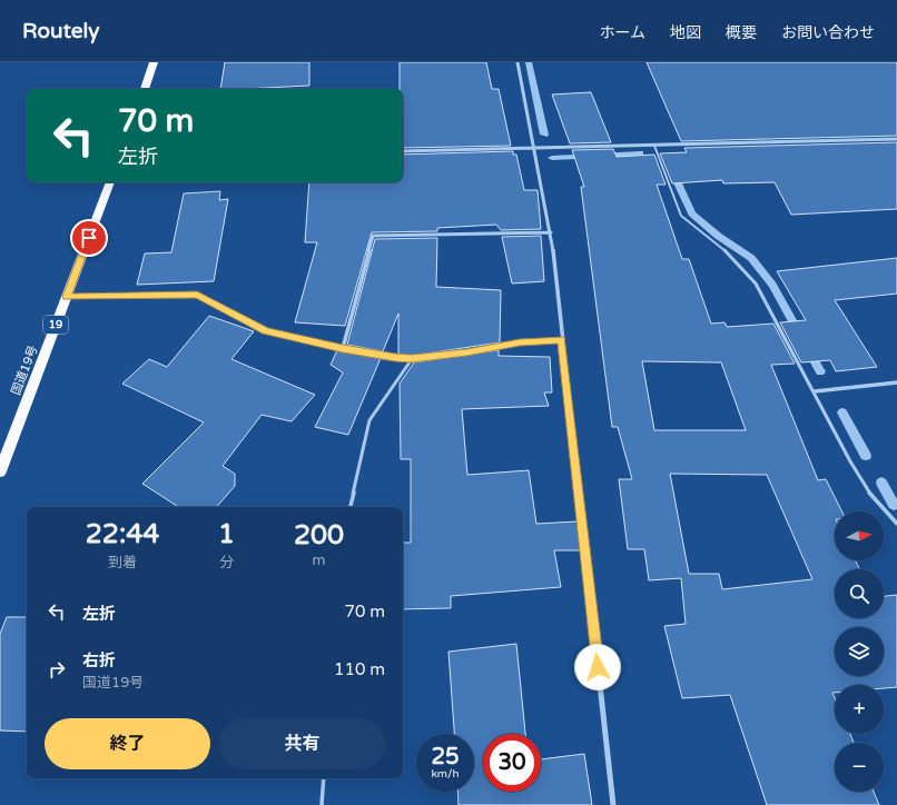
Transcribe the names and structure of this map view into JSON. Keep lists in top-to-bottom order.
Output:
{
  "streets": {
    "highway": ["19", "国道19号"]
  },
  "north": "right",
  "page": {
    "header": "Routely",
    "nav": [
      "ホーム",
      "地図",
      "概要",
      "お問い合わせ"
    ],
    "turn": ["70 m", "左折"],
    "eta": [
      "22:44",
      "到着",
      "1",
      "分",
      "200",
      "m"
    ],
    "map_buttons": ["+", "−"],
    "list": [
      {
        "name": "左折",
        "value": "70 m"
      },
      {
        "name": "右折",
        "note": "国道19号",
        "value": "110 m"
      }
    ],
    "buttons": ["終了", "共有"],
    "speed": "25 km/h",
    "limit": "30"
  }
}
